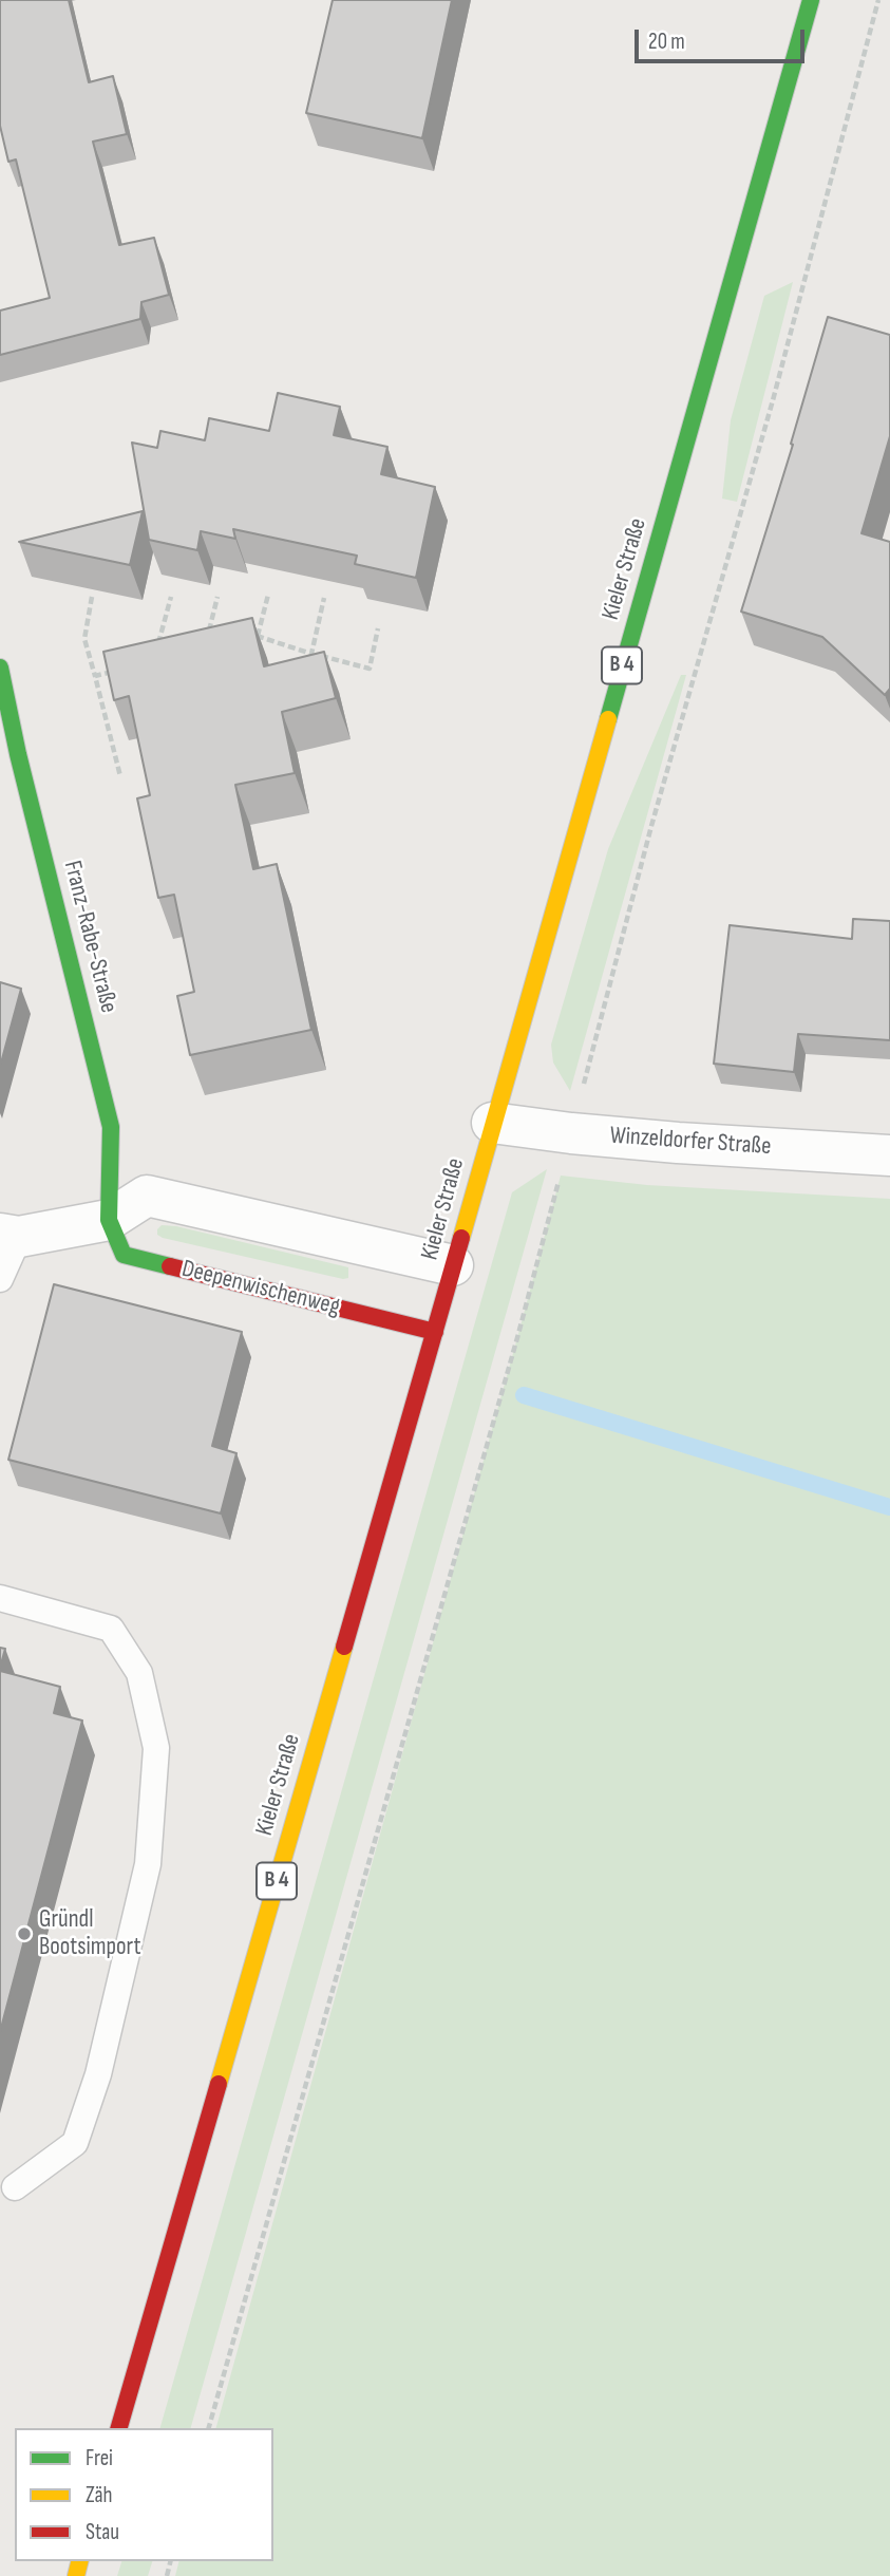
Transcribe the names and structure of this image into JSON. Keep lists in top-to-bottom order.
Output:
{
  "streets": {
    "main road": [
      "Kieler Straße",
      "B 4",
      "Franz-Rabe-Straße",
      "Deepenwischenweg"
    ],
    "street": ["Winzeldorfer Straße"]
  },
  "crossings": [
    ["Kieler Straße", "Winzeldorfer Straße"],
    ["Kieler Straße", "Deepenwischenweg"],
    ["Franz-Rabe-Straße", "Deepenwischenweg"]
  ],
  "places": ["Gründl Bootsimport"],
  "legend": ["Frei", "Zäh", "Stau"],
  "scale_bar": "20 m"
}
